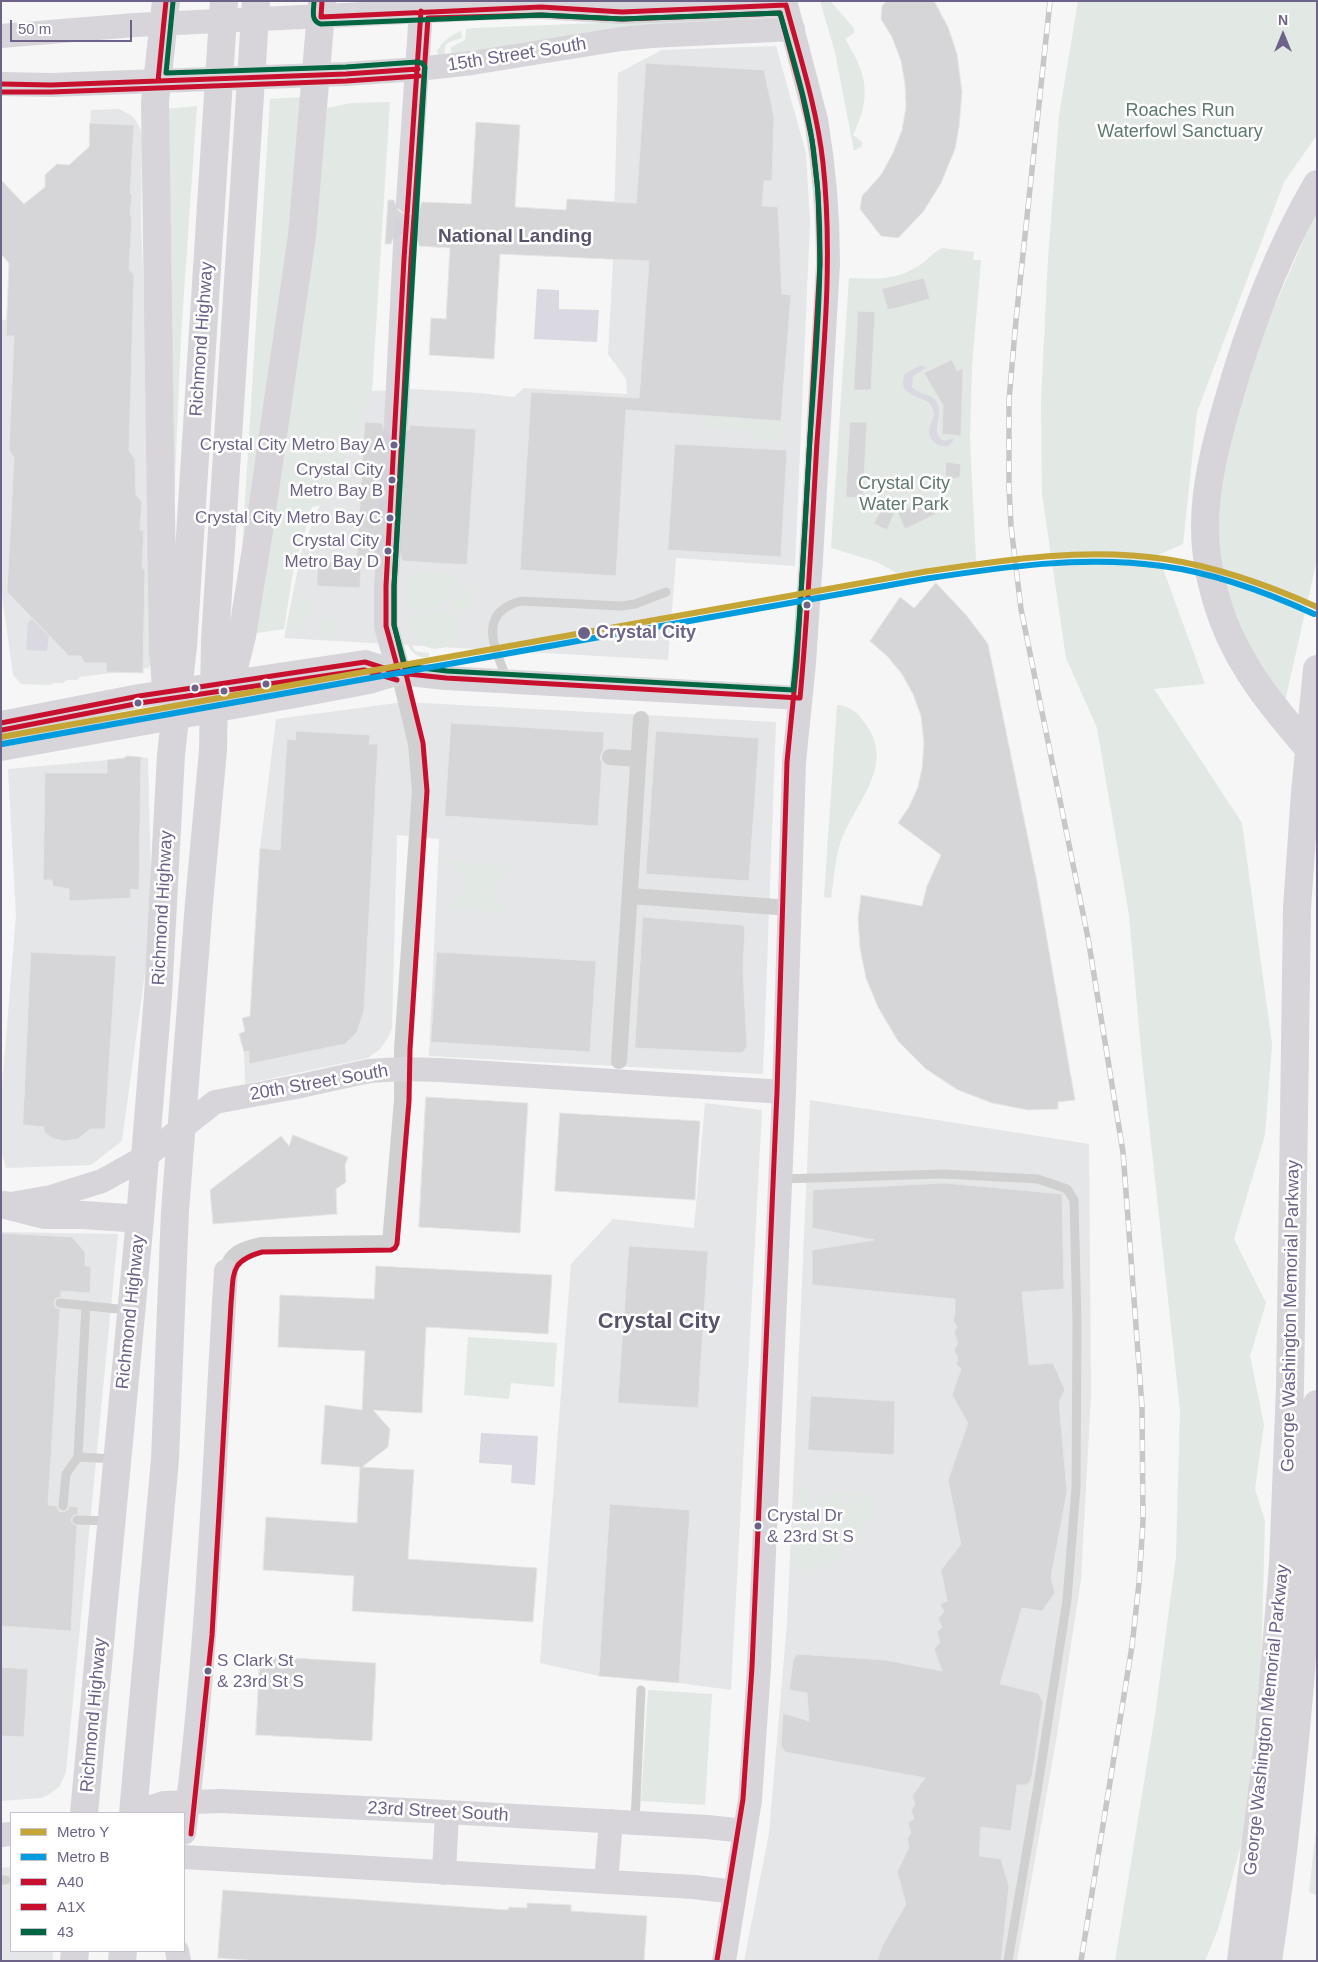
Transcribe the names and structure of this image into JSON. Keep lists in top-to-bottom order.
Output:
{
  "streets": {
    "highway": ["Richmond Highway", "George Washington Memorial Parkway"],
    "street": ["15th Street South", "20th Street South", "23rd Street South"]
  },
  "crossings": [
    ["Richmond Highway", "20th Street South"]
  ],
  "districts": ["National Landing", "Crystal City"],
  "parks": ["Roaches Run Waterfowl Sanctuary", "Crystal City Water Park"],
  "places": [
    "Crystal City Metro Bay A",
    "Crystal City Metro Bay B",
    "Crystal City Metro Bay C",
    "Crystal City Metro Bay D",
    "Crystal City",
    "Crystal Dr & 23rd St S",
    "S Clark St & 23rd St S"
  ],
  "lines": [
    "transit line A40",
    "transit line 43",
    "transit line A1X",
    "metro line Y",
    "metro line B"
  ],
  "legend": [
    "Metro Y",
    "Metro B",
    "A40",
    "A1X",
    "43"
  ],
  "scale_bar": "50 m",
  "north": "top"
}
